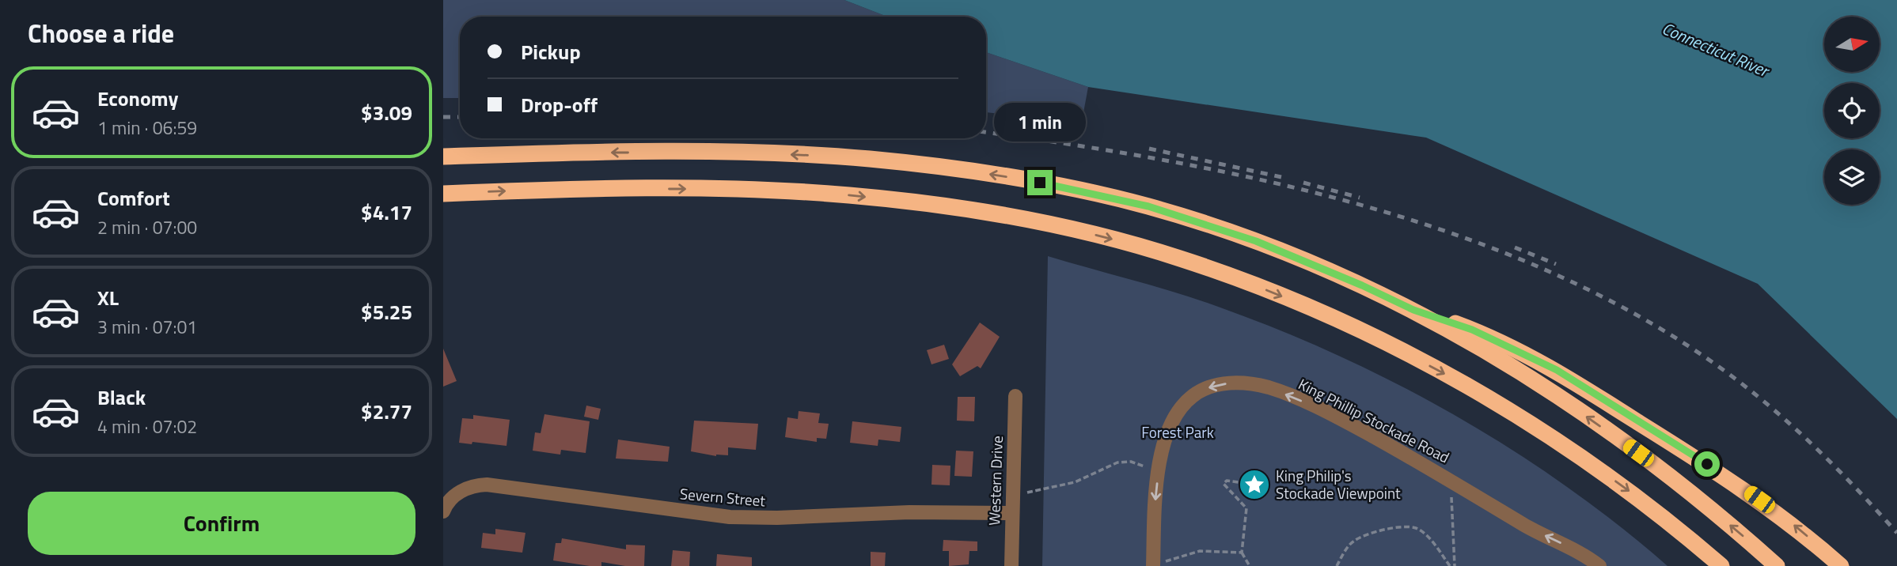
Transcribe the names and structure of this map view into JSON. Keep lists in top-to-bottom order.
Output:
{
  "streets": {
    "street": ["King Phillip Stockade Road", "Western Drive", "Severn Street"]
  },
  "crossings": [
    ["Western Drive", "Severn Street"]
  ],
  "water": ["Connecticut River"],
  "parks": ["Forest Park"],
  "places": {
    "place": ["King Philip's Stockade Viewpoint"]
  },
  "north": "right",
  "page": {
    "heading": "Choose a ride",
    "banner": ["Pickup", "Drop-off"],
    "list": [
      {
        "name": "Economy",
        "note": "1 min · 06:59",
        "value": "$3.09"
      },
      {
        "name": "Comfort",
        "note": "2 min · 07:00",
        "value": "$4.17"
      },
      {
        "name": "XL",
        "note": "3 min · 07:01",
        "value": "$5.25"
      },
      {
        "name": "Black",
        "note": "4 min · 07:02",
        "value": "$2.77"
      }
    ],
    "bubble": "1 min",
    "buttons": "Confirm"
  }
}
